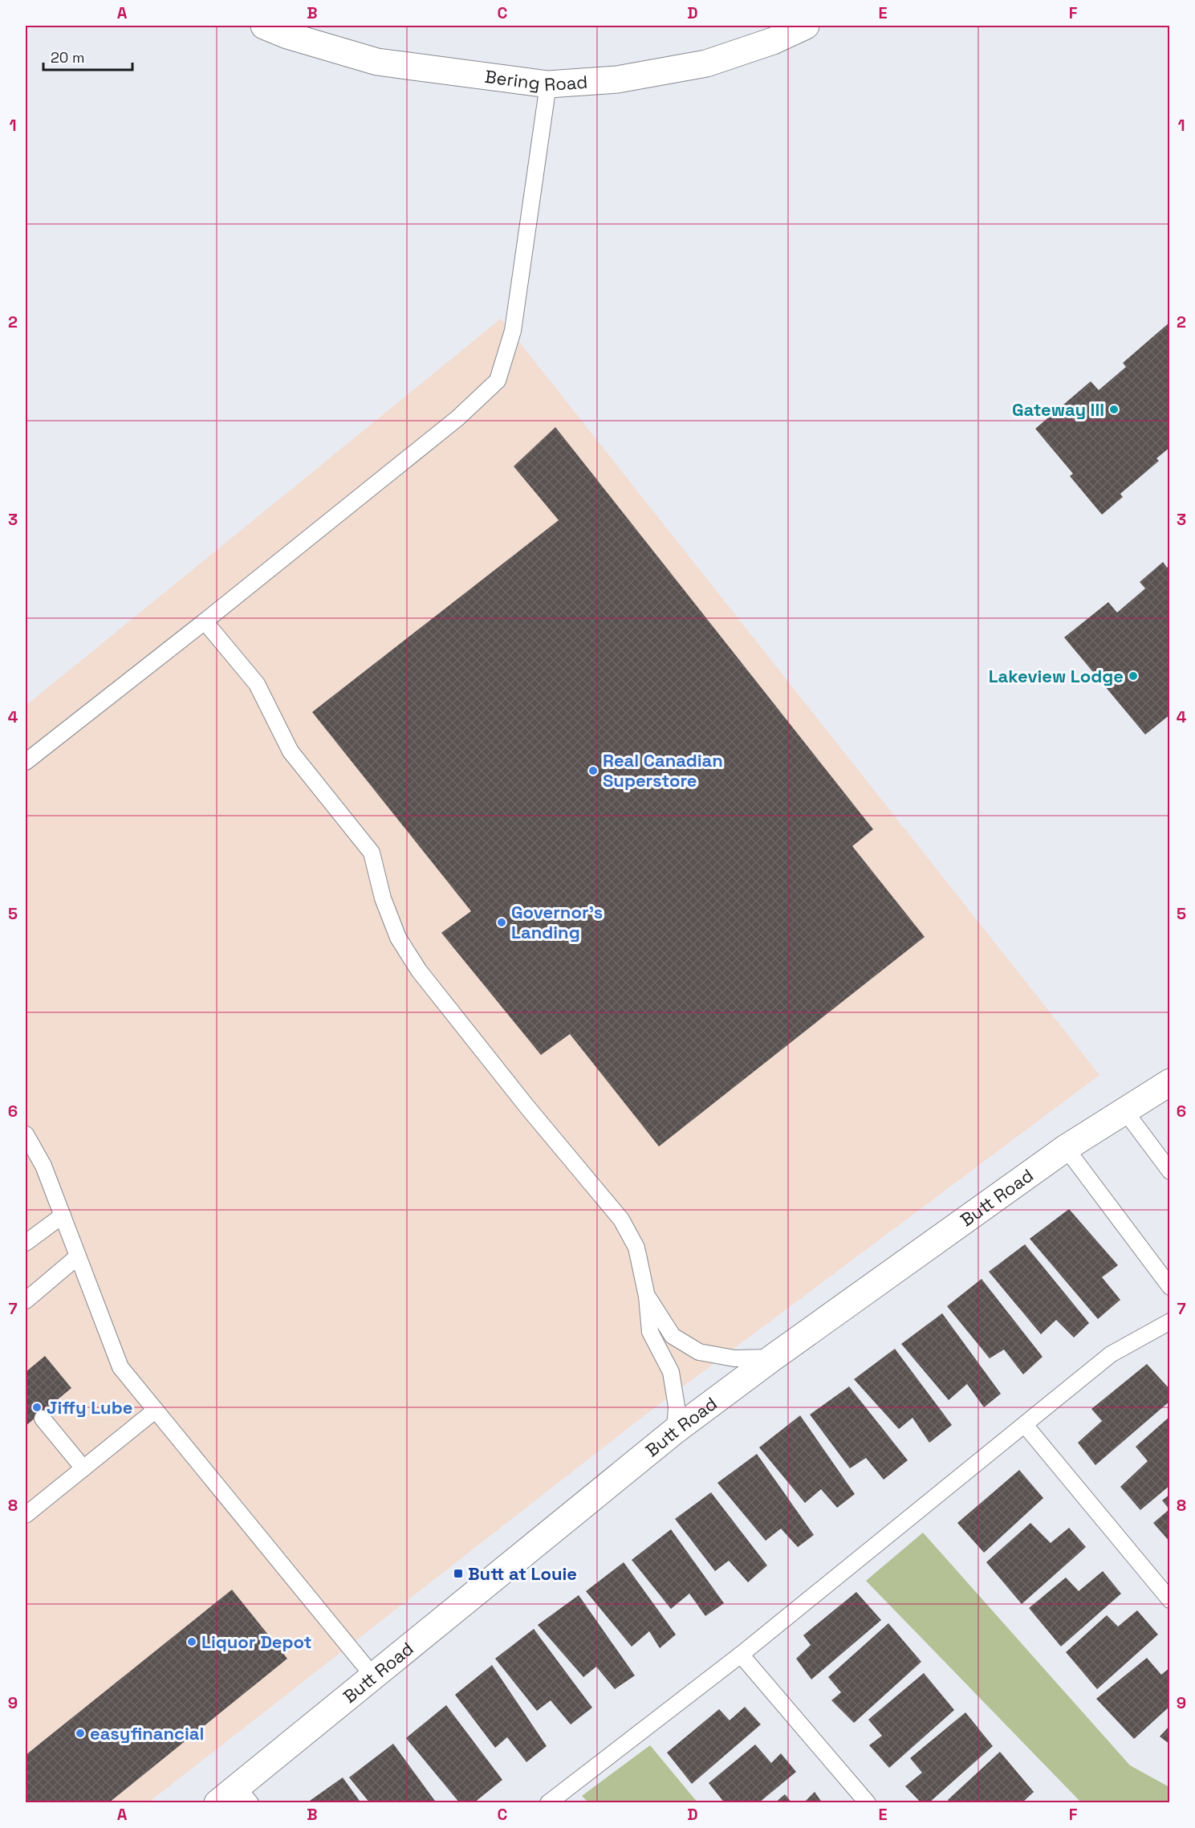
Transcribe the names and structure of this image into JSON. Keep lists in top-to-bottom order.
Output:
{
  "streets": {
    "street": ["Bering Road", "Butt Road"]
  },
  "places": {
    "other": [
      "Gateway III",
      "Lakeview Lodge",
      "Real Canadian Superstore",
      "Governor's Landing",
      "Jiffy Lube",
      "Liquor Depot",
      "easyfinancial"
    ],
    "transit": ["Butt at Louie"]
  },
  "scale_bar": "20 m",
  "grid": {
    "columns": [
      "A",
      "B",
      "C",
      "D",
      "E",
      "F"
    ],
    "rows": [
      "1",
      "2",
      "3",
      "4",
      "5",
      "6",
      "7",
      "8",
      "9"
    ]
  }
}
